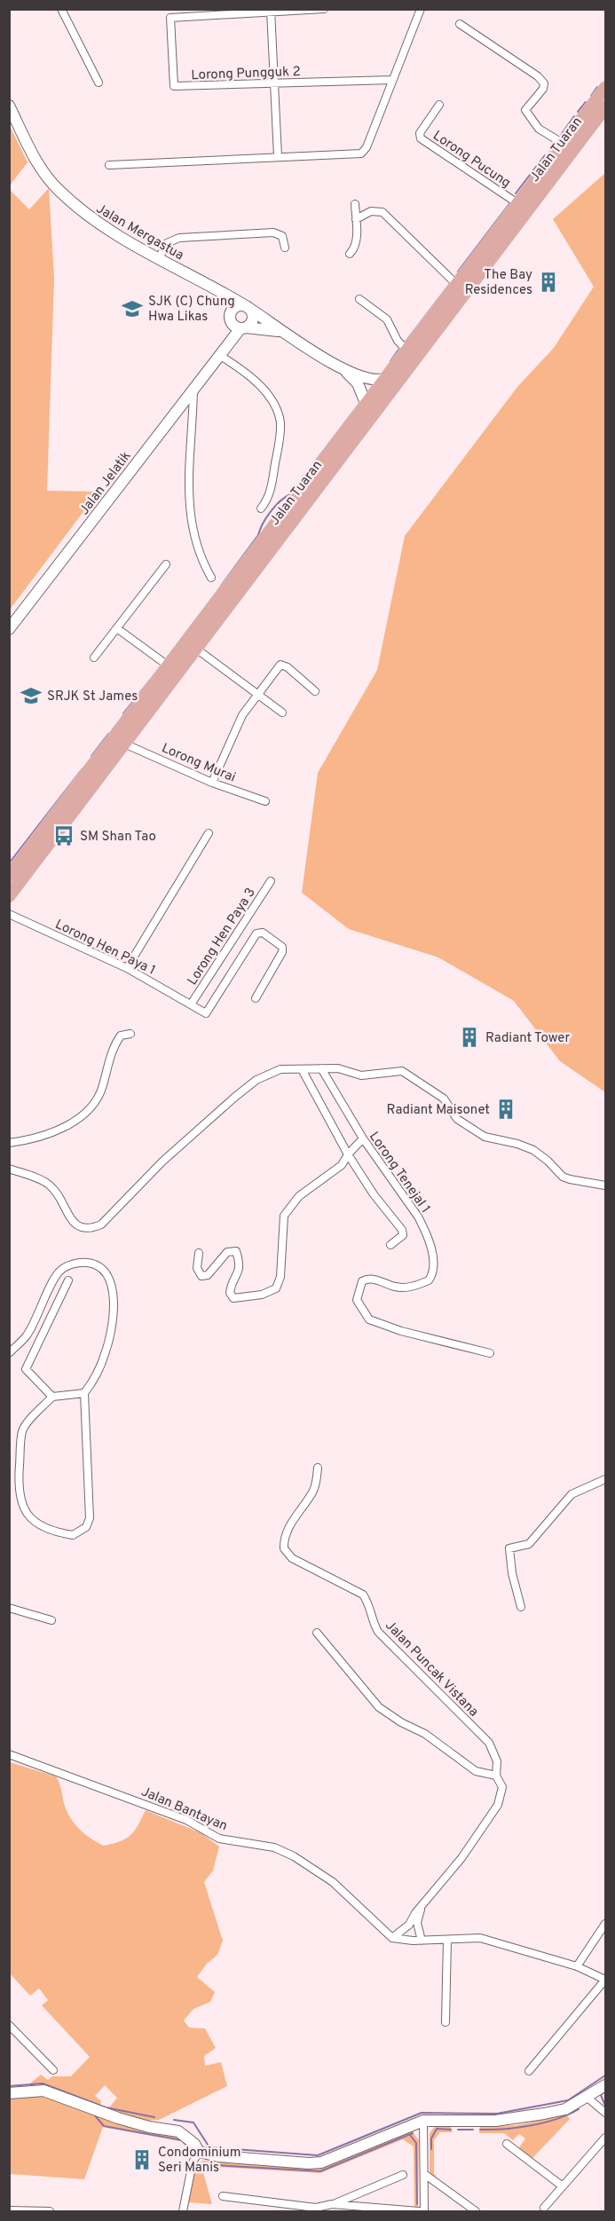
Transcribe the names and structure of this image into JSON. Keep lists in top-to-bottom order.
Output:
{
  "streets": {
    "main road": ["Jalan Tuaran"],
    "street": [
      "Lorong Pungguk 2",
      "Lorong Pucung",
      "Jalan Mergastua",
      "Jalan Jelatik",
      "Lorong Murai",
      "Lorong Hen Paya 3",
      "Lorong Hen Paya 1",
      "Lorong Tenejal 1",
      "Jalan Puncak Vistana",
      "Jalan Bantayan"
    ]
  },
  "crossings": [
    ["Jalan Tuaran", "Lorong Pucung"],
    ["Jalan Tuaran", "Jalan Mergastua"],
    ["Jalan Tuaran", "Lorong Murai"],
    ["Jalan Mergastua", "Jalan Jelatik"],
    ["Lorong Hen Paya 3", "Lorong Hen Paya 1"]
  ],
  "places": {
    "building": [
      "The Bay Residences",
      "Radiant Tower",
      "Radiant Maisonet",
      "Condominium Seri Manis"
    ],
    "school or university": ["SJK (C) Chung Hwa Likas", "SRJK St James"],
    "bus stop": ["SM Shan Tao"]
  }
}
